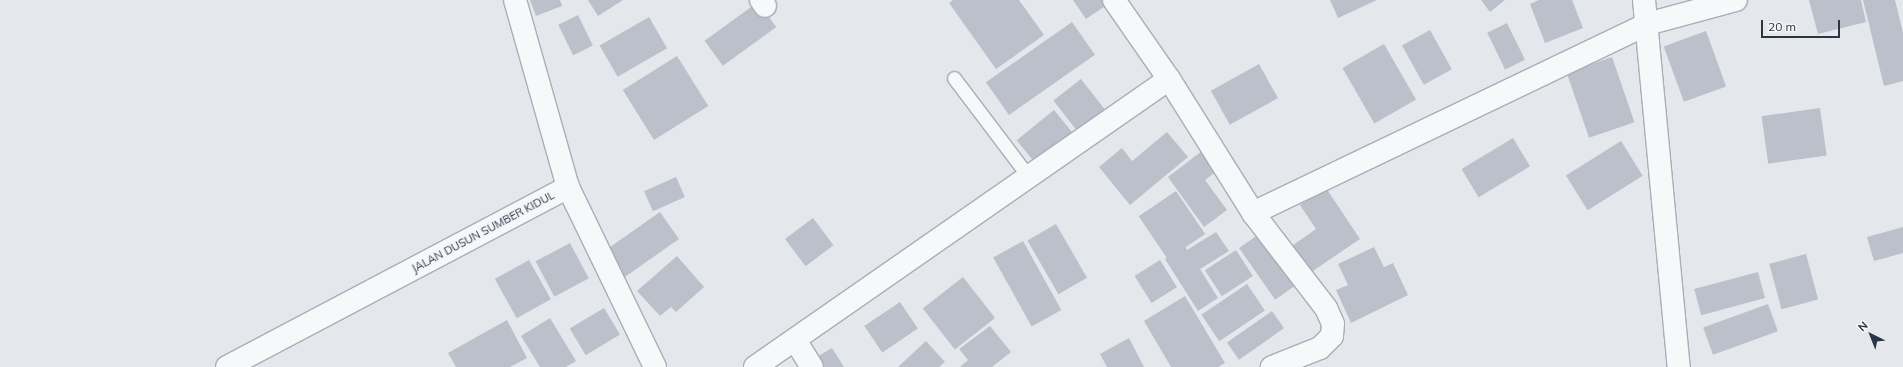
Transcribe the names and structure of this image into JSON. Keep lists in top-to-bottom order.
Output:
{
  "streets": {
    "street": ["JALAN DUSUN SUMBER KIDUL"]
  },
  "scale_bar": "20 m",
  "north": "top left"
}
